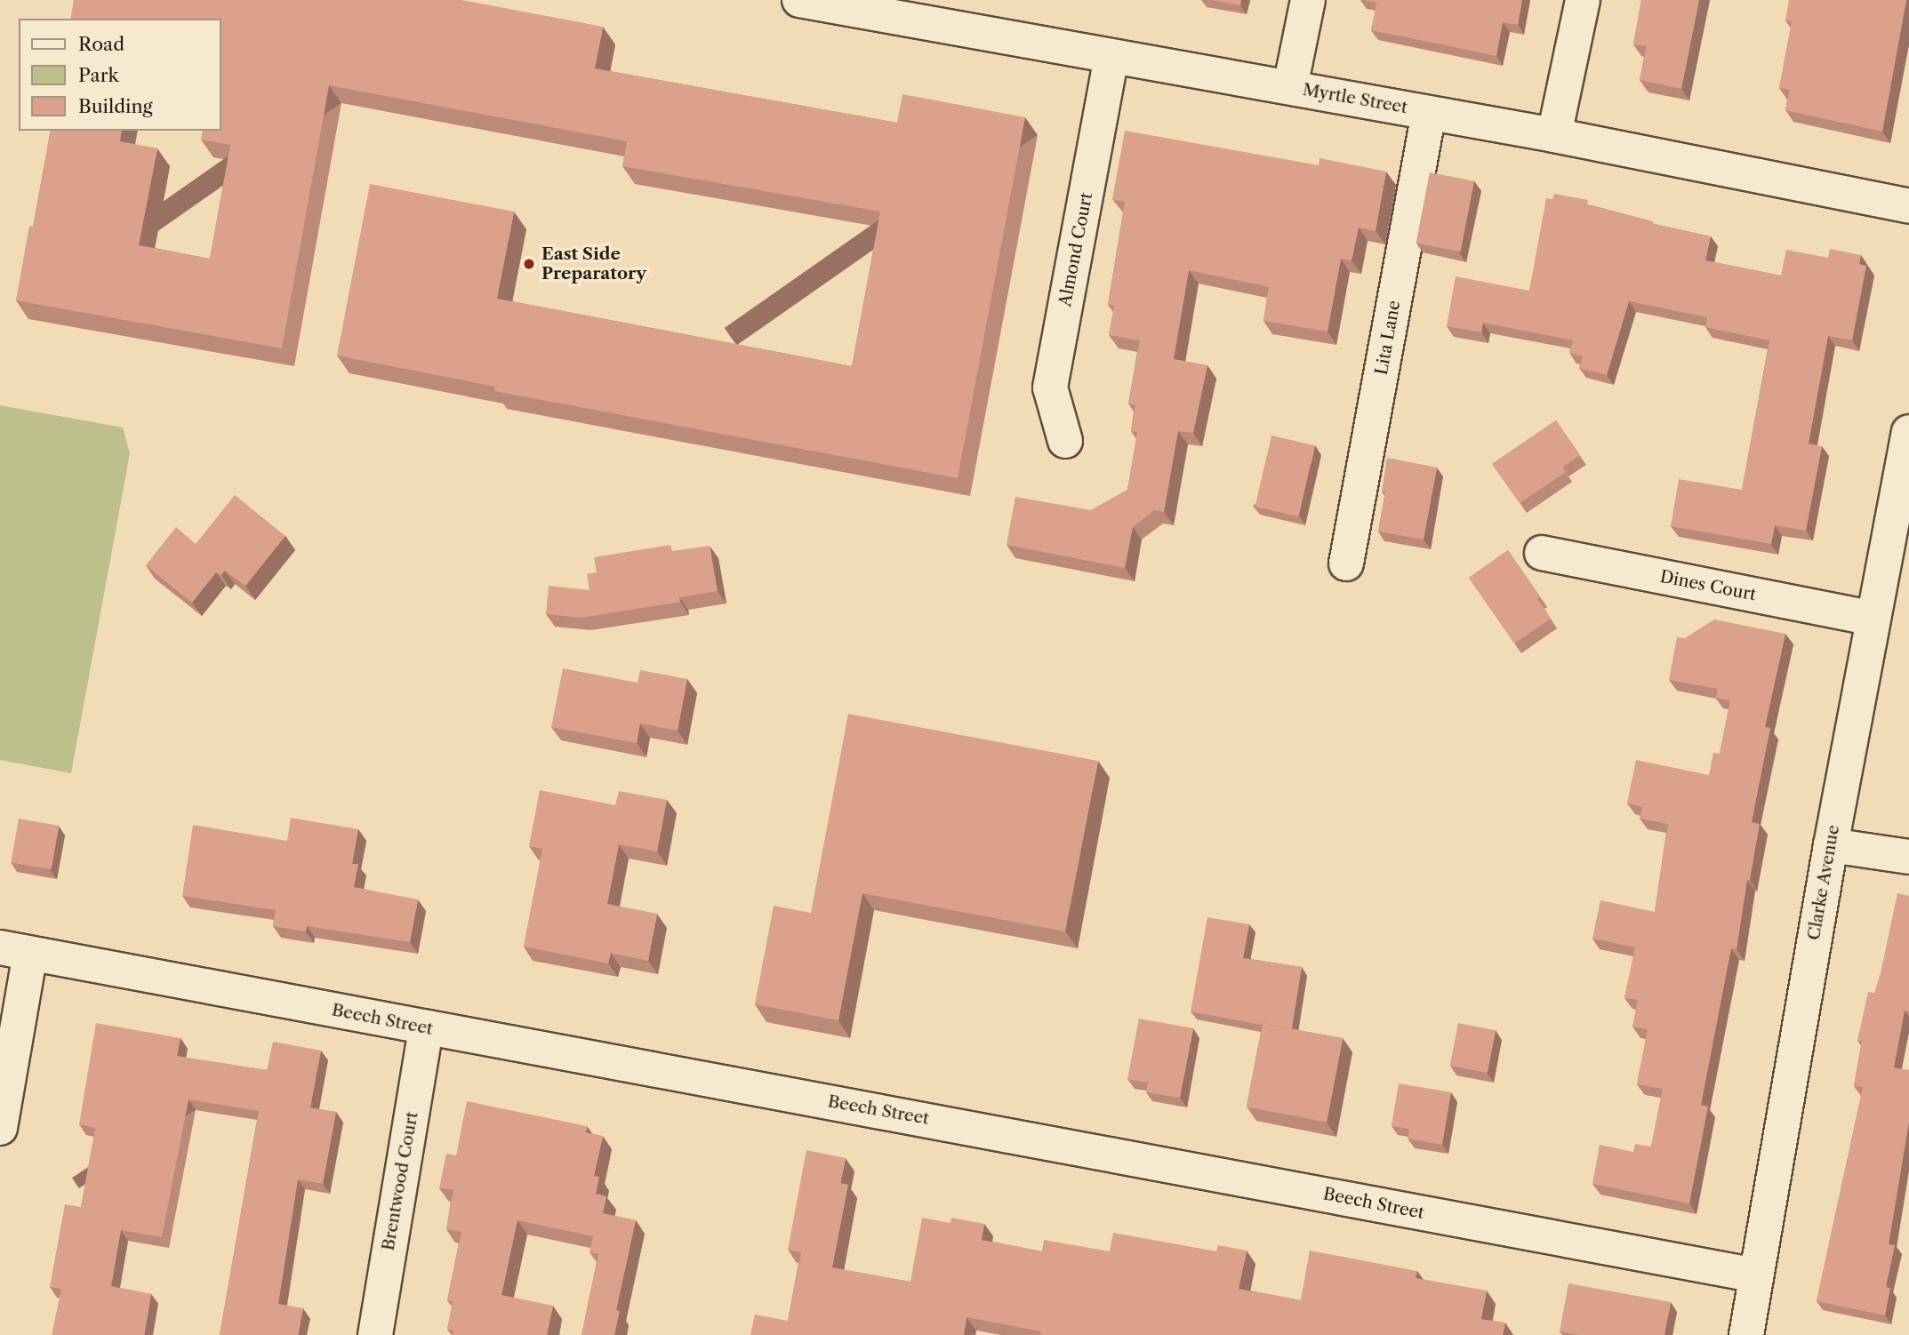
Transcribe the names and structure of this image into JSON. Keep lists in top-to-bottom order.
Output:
{
  "streets": {
    "street": [
      "Myrtle Street",
      "Almond Court",
      "Lita Lane",
      "Dines Court",
      "Clarke Avenue",
      "Beech Street",
      "Brentwood Court"
    ]
  },
  "crossings": [
    ["Myrtle Street", "Almond Court"],
    ["Myrtle Street", "Lita Lane"],
    ["Dines Court", "Clarke Avenue"],
    ["Clarke Avenue", "Beech Street"],
    ["Beech Street", "Brentwood Court"]
  ],
  "places": ["East Side Preparatory"],
  "legend": ["Road", "Park", "Building"]
}
